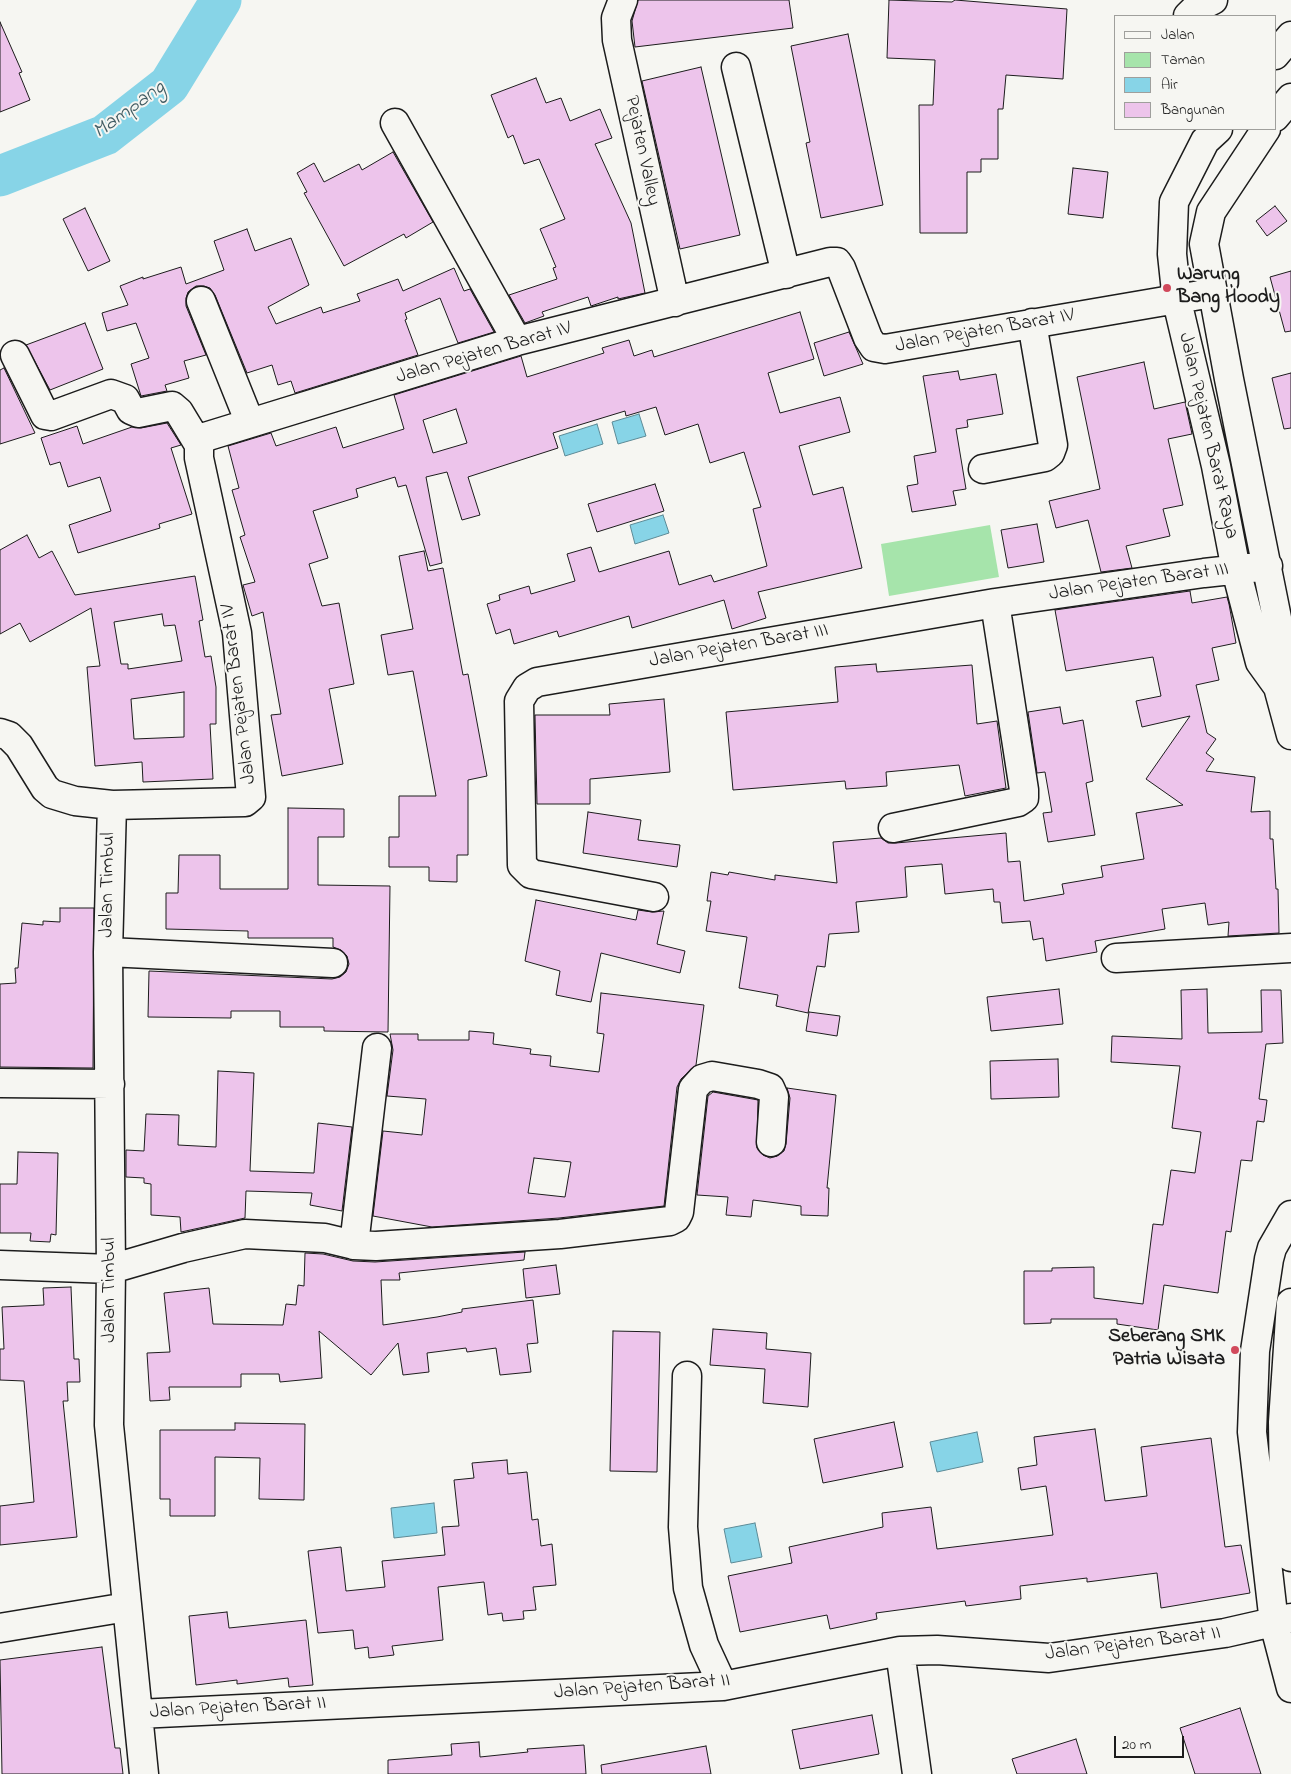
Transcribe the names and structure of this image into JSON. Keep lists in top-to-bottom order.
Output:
{
  "streets": {
    "street": [
      "Pejaten Valley",
      "Jalan Pejaten Barat IV",
      "Jalan Pejaten Barat Raya",
      "Jalan Pejaten Barat III",
      "Jalan Timbul",
      "Jalan Pejaten Barat II"
    ]
  },
  "crossings": [
    ["Pejaten Valley", "Jalan Pejaten Barat IV"],
    ["Jalan Pejaten Barat IV", "Jalan Pejaten Barat Raya"],
    ["Jalan Pejaten Barat IV", "Jalan Timbul"],
    ["Jalan Pejaten Barat Raya", "Jalan Pejaten Barat III"],
    ["Jalan Timbul", "Jalan Pejaten Barat II"]
  ],
  "water": ["Mampang"],
  "places": ["Warung Bang Hoody", "Seberang SMK Patria Wisata"],
  "legend": [
    "Jalan",
    "Taman",
    "Air",
    "Bangunan"
  ],
  "scale_bar": "20 m"
}
